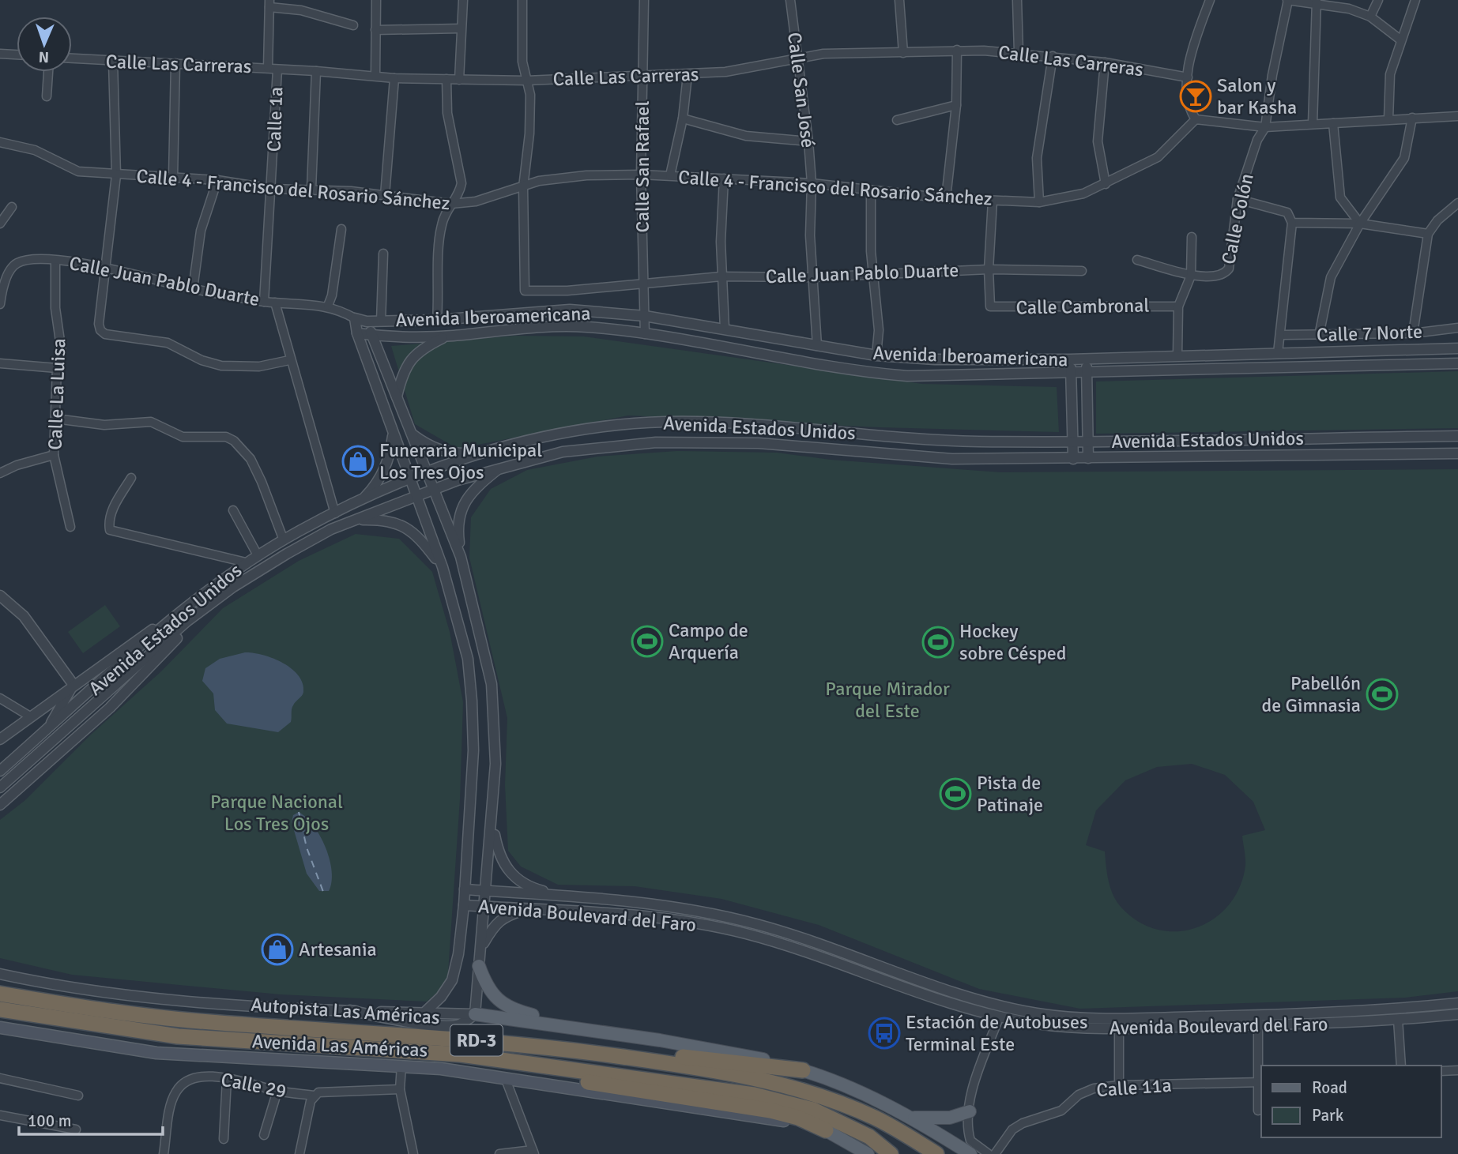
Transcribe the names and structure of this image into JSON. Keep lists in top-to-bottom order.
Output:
{
  "streets": {
    "highway": ["Autopista Las Américas", "RD-3"],
    "main road": ["Avenida Las Américas"],
    "street": [
      "Calle Las Carreras",
      "Calle San José",
      "Calle 1a",
      "Calle San Rafael",
      "Calle 4 - Francisco del Rosario Sánchez",
      "Calle Colón",
      "Calle Juan Pablo Duarte",
      "Calle Cambronal",
      "Avenida Iberoamericana",
      "Calle 7 Norte",
      "Calle La Luisa",
      "Avenida Estados Unidos",
      "Avenida Boulevard del Faro",
      "Calle 29",
      "Calle 11a"
    ]
  },
  "crossings": [
    ["Calle Las Carreras", "Calle San José"],
    ["Calle Las Carreras", "Calle 1a"],
    ["Calle Las Carreras", "Calle San Rafael"],
    ["Calle San José", "Calle 4 - Francisco del Rosario Sánchez"],
    ["Calle San José", "Calle Juan Pablo Duarte"],
    ["Calle San José", "Avenida Iberoamericana"],
    ["Calle 1a", "Calle 4 - Francisco del Rosario Sánchez"],
    ["Calle 1a", "Calle Juan Pablo Duarte"],
    ["Calle San Rafael", "Calle 4 - Francisco del Rosario Sánchez"],
    ["Calle San Rafael", "Calle Juan Pablo Duarte"],
    ["Calle San Rafael", "Avenida Iberoamericana"],
    ["Calle 4 - Francisco del Rosario Sánchez", "Calle Juan Pablo Duarte"],
    ["Calle Juan Pablo Duarte", "Calle Cambronal"],
    ["Calle Juan Pablo Duarte", "Avenida Iberoamericana"],
    ["Calle Juan Pablo Duarte", "Calle La Luisa"]
  ],
  "parks": ["Parque Mirador del Este", "Parque Nacional Los Tres Ojos"],
  "places": {
    "bar": ["Salon y bar Kasha"],
    "shop": ["Funeraria Municipal Los Tres Ojos", "Artesania"],
    "sports": [
      "Campo de Arquería",
      "Hockey sobre Césped",
      "Pabellón de Gimnasia",
      "Pista de Patinaje"
    ],
    "bus stop": ["Estación de Autobuses Terminal Este"]
  },
  "legend": ["Road", "Park"],
  "scale_bar": "100 m",
  "north": "bottom"
}
